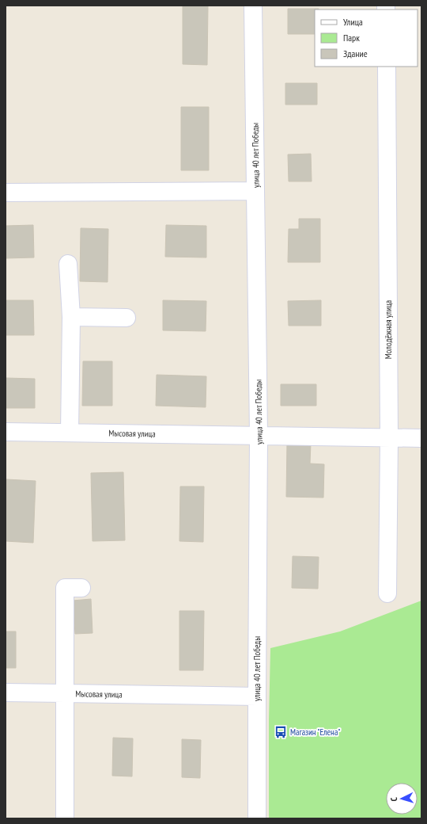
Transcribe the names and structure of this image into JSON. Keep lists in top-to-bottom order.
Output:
{
  "streets": {
    "street": ["улица 40 лет Победы", "Молодёжная улица", "Мысовая улица"]
  },
  "crossings": [
    ["улица 40 лет Победы", "Мысовая улица"],
    ["Молодёжная улица", "Мысовая улица"]
  ],
  "places": {
    "bus stop": ["Магазин \"Елена\""]
  },
  "legend": ["Улица", "Парк", "Здание"],
  "north": "left"
}
